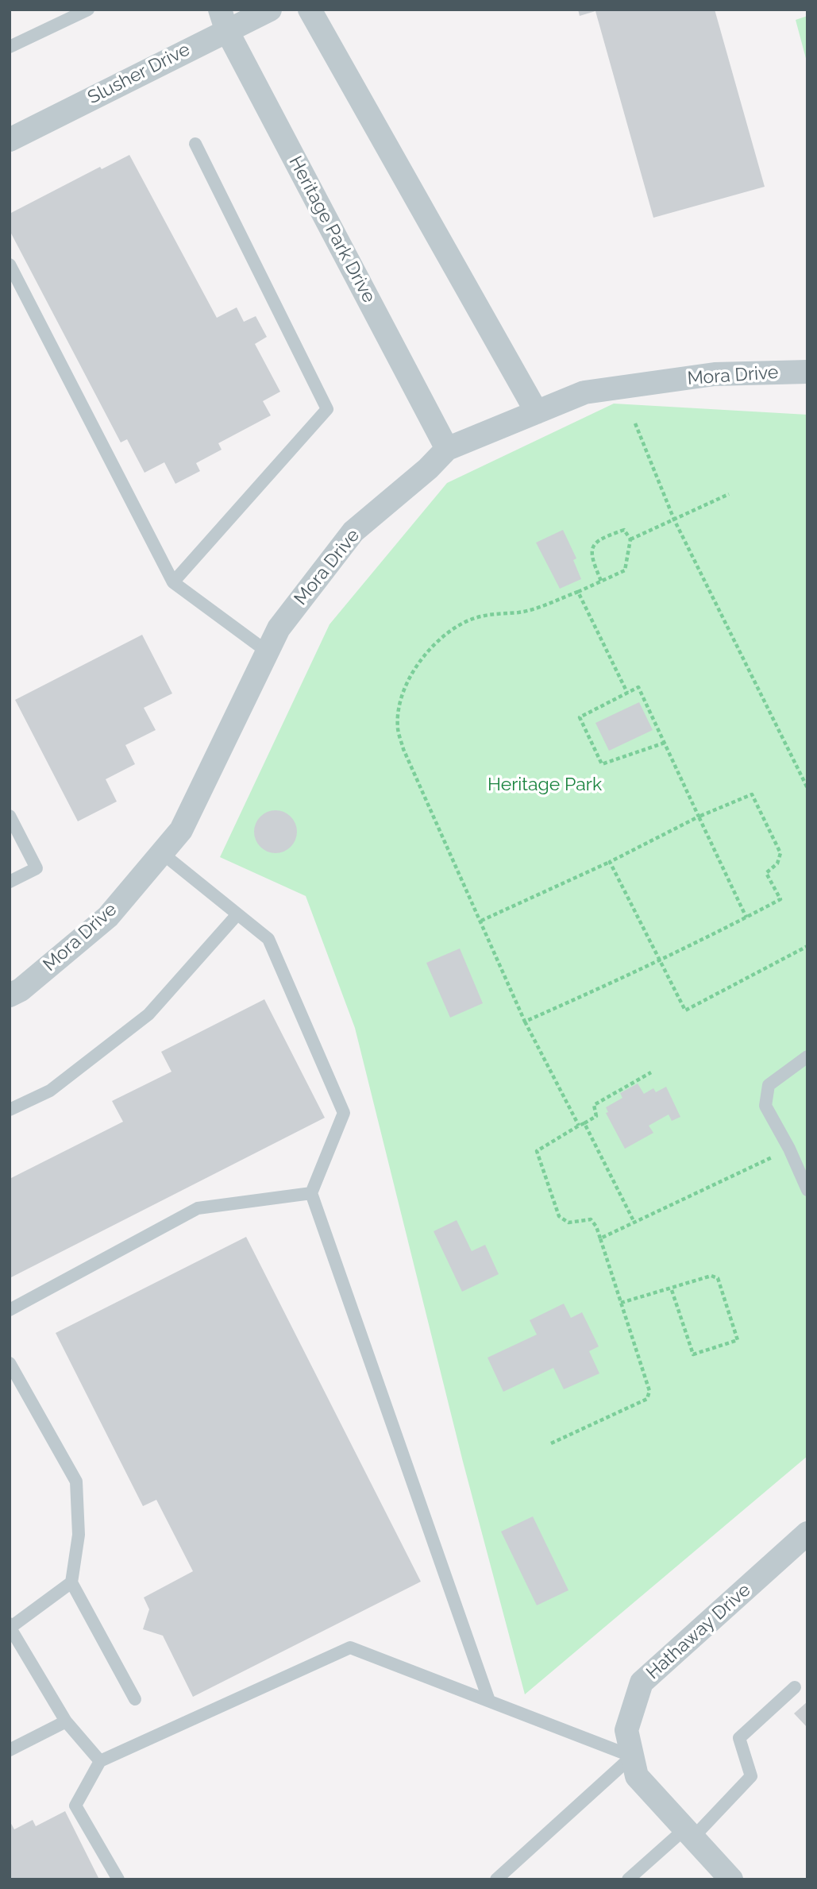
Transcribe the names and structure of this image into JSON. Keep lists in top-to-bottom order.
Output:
{
  "streets": {
    "street": [
      "Slusher Drive",
      "Heritage Park Drive",
      "Mora Drive",
      "Hathaway Drive"
    ]
  },
  "crossings": [
    ["Slusher Drive", "Heritage Park Drive"],
    ["Heritage Park Drive", "Mora Drive"]
  ],
  "parks": ["Heritage Park"]
}
